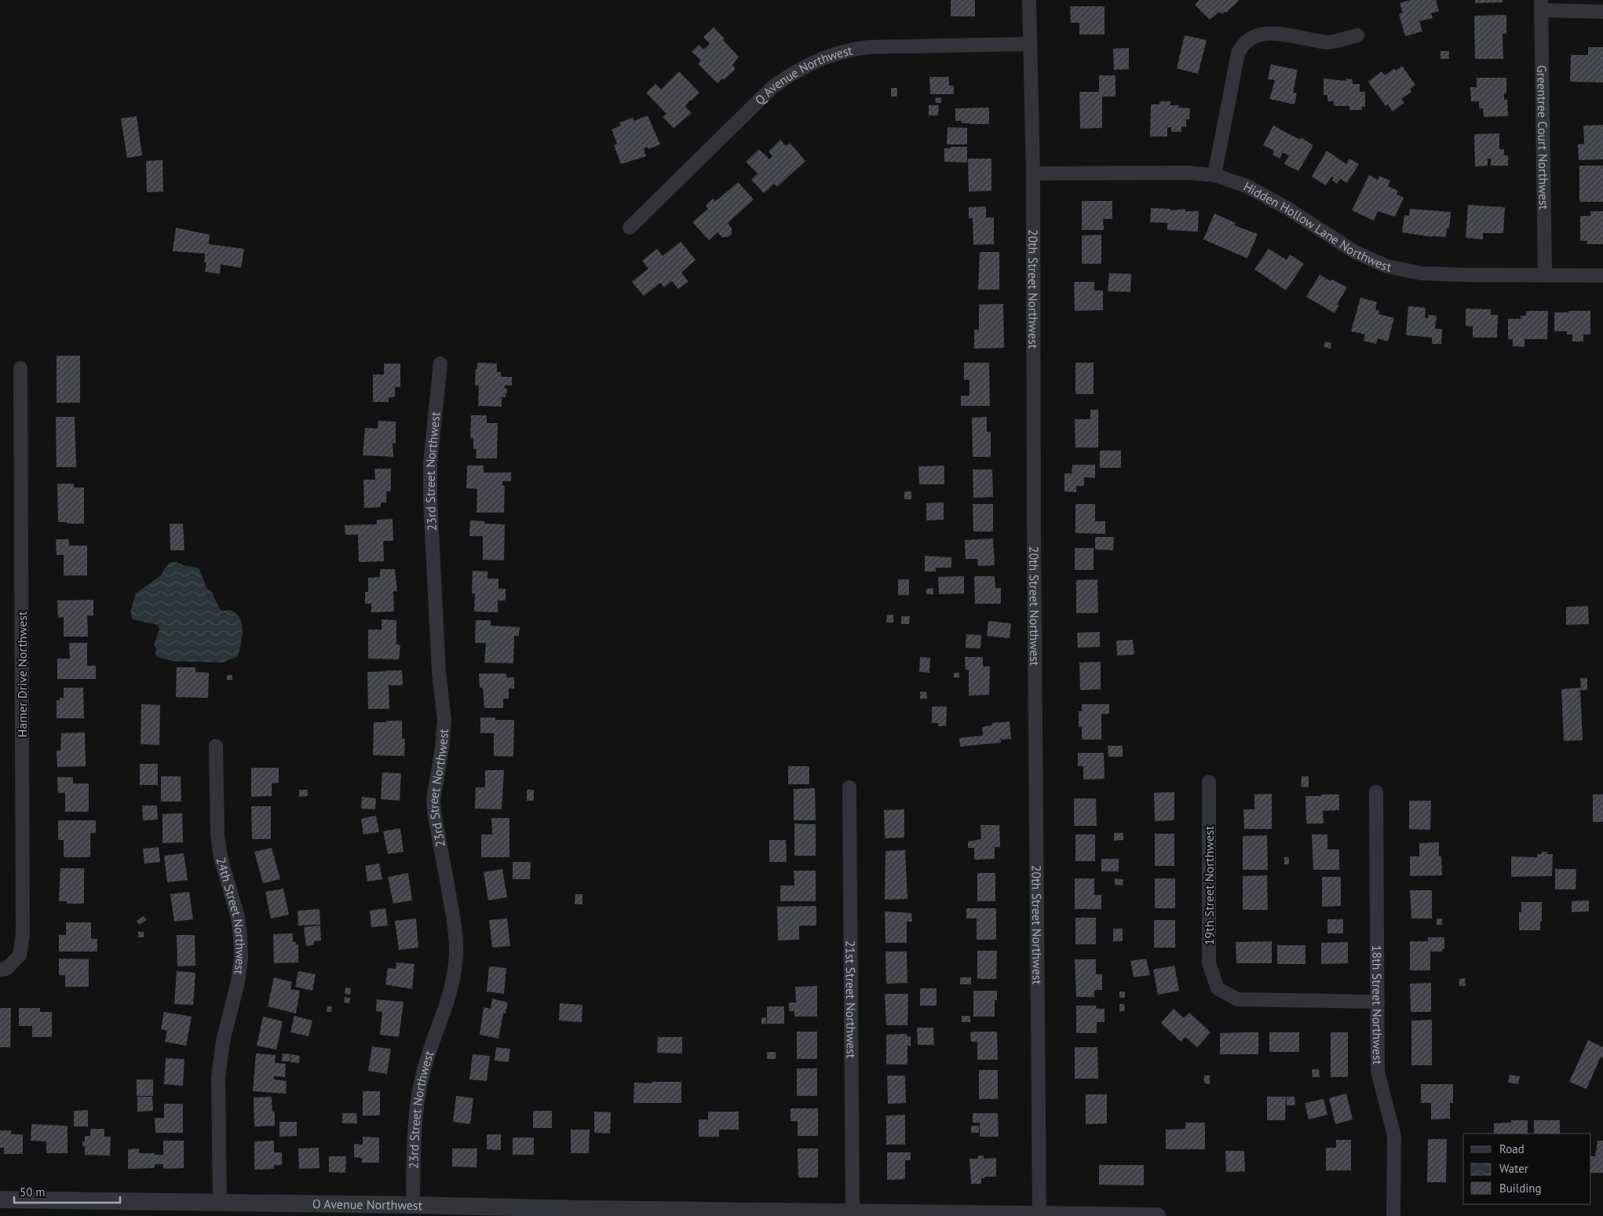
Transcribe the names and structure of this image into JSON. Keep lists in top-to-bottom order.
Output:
{
  "streets": {
    "street": [
      "Q Avenue Northwest",
      "Greentree Court Northwest",
      "Hidden Hollow Lane Northwest",
      "20th Street Northwest",
      "23rd Street Northwest",
      "Hamer Drive Northwest",
      "19th Street Northwest",
      "24th Street Northwest",
      "21st Street Northwest",
      "18th Street Northwest",
      "O Avenue Northwest"
    ]
  },
  "crossings": [
    ["Q Avenue Northwest", "20th Street Northwest"],
    ["Greentree Court Northwest", "Hidden Hollow Lane Northwest"],
    ["Hidden Hollow Lane Northwest", "20th Street Northwest"],
    ["20th Street Northwest", "O Avenue Northwest"],
    ["23rd Street Northwest", "O Avenue Northwest"],
    ["19th Street Northwest", "18th Street Northwest"],
    ["24th Street Northwest", "O Avenue Northwest"],
    ["21st Street Northwest", "O Avenue Northwest"]
  ],
  "legend": ["Road", "Water", "Building"],
  "scale_bar": "50 m"
}
